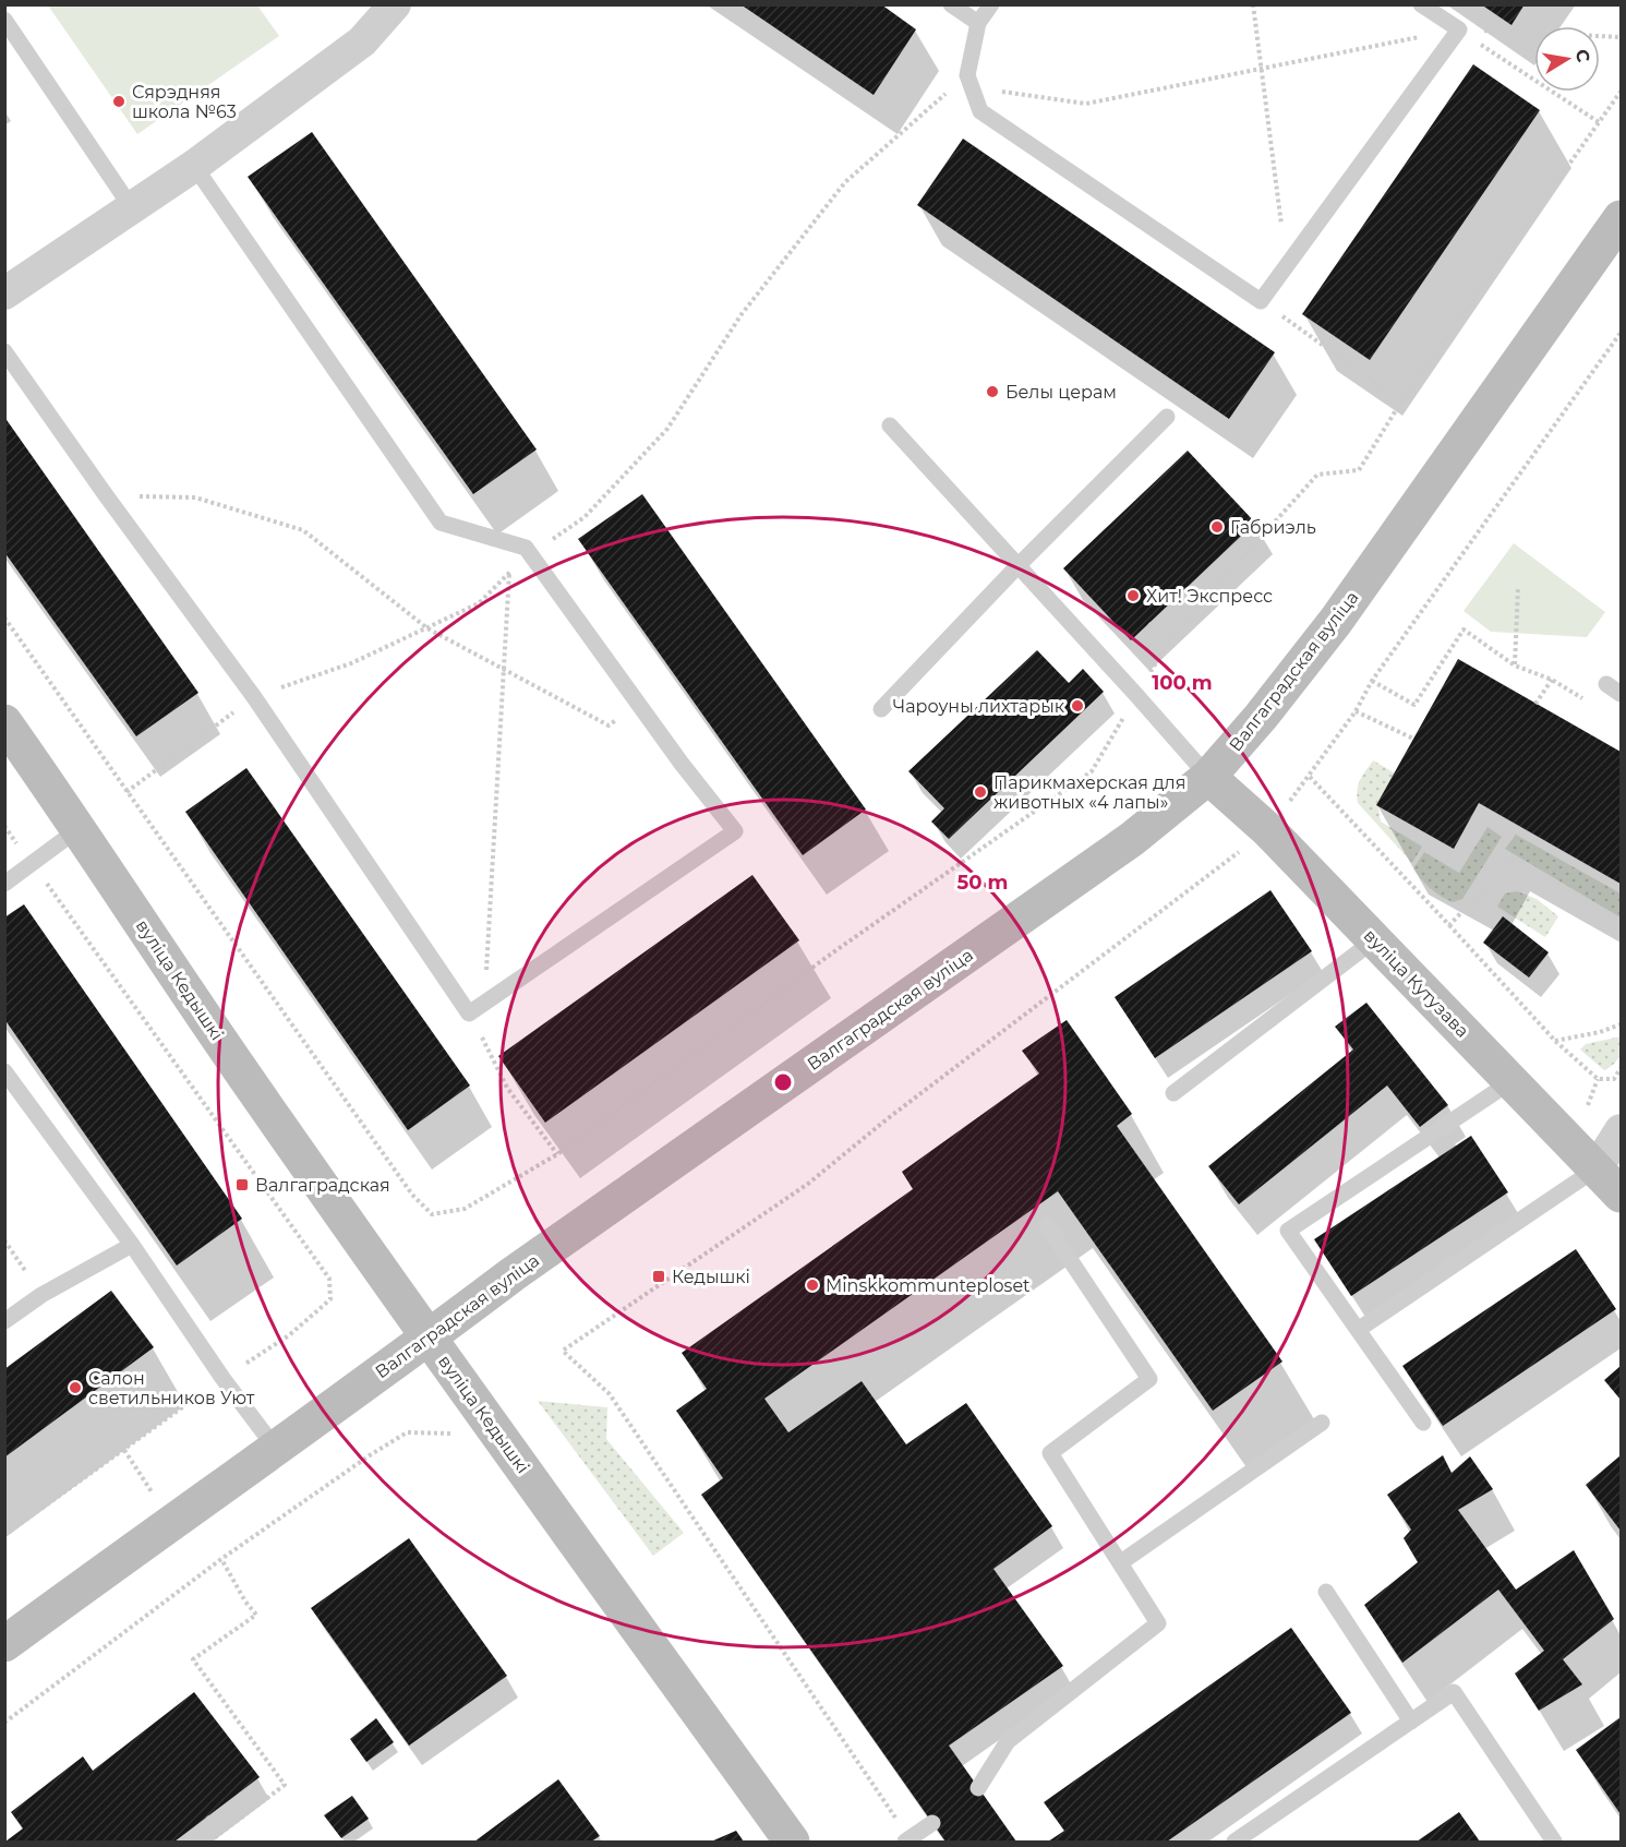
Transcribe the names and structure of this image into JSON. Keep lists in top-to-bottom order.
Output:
{
  "streets": {
    "main road": ["Валгаградская вуліца", "вуліца Кедышкі", "вуліца Кутузава"]
  },
  "crossings": [
    ["Валгаградская вуліца", "вуліца Кедышкі"],
    ["Валгаградская вуліца", "вуліца Кутузава"]
  ],
  "places": {
    "other": [
      "Сярэдняя школа №63",
      "Белы церам",
      "Габриэль",
      "Хит! Экспресс",
      "Чароуны лихтарык",
      "Парикмахерская для животных «4 лапы»",
      "Minskkommunteploset",
      "Салон светильников Уют"
    ],
    "transit": ["Валгаградская", "Кедышкі"]
  },
  "north": "right",
  "rings": ["100 m", "50 m"]
}
